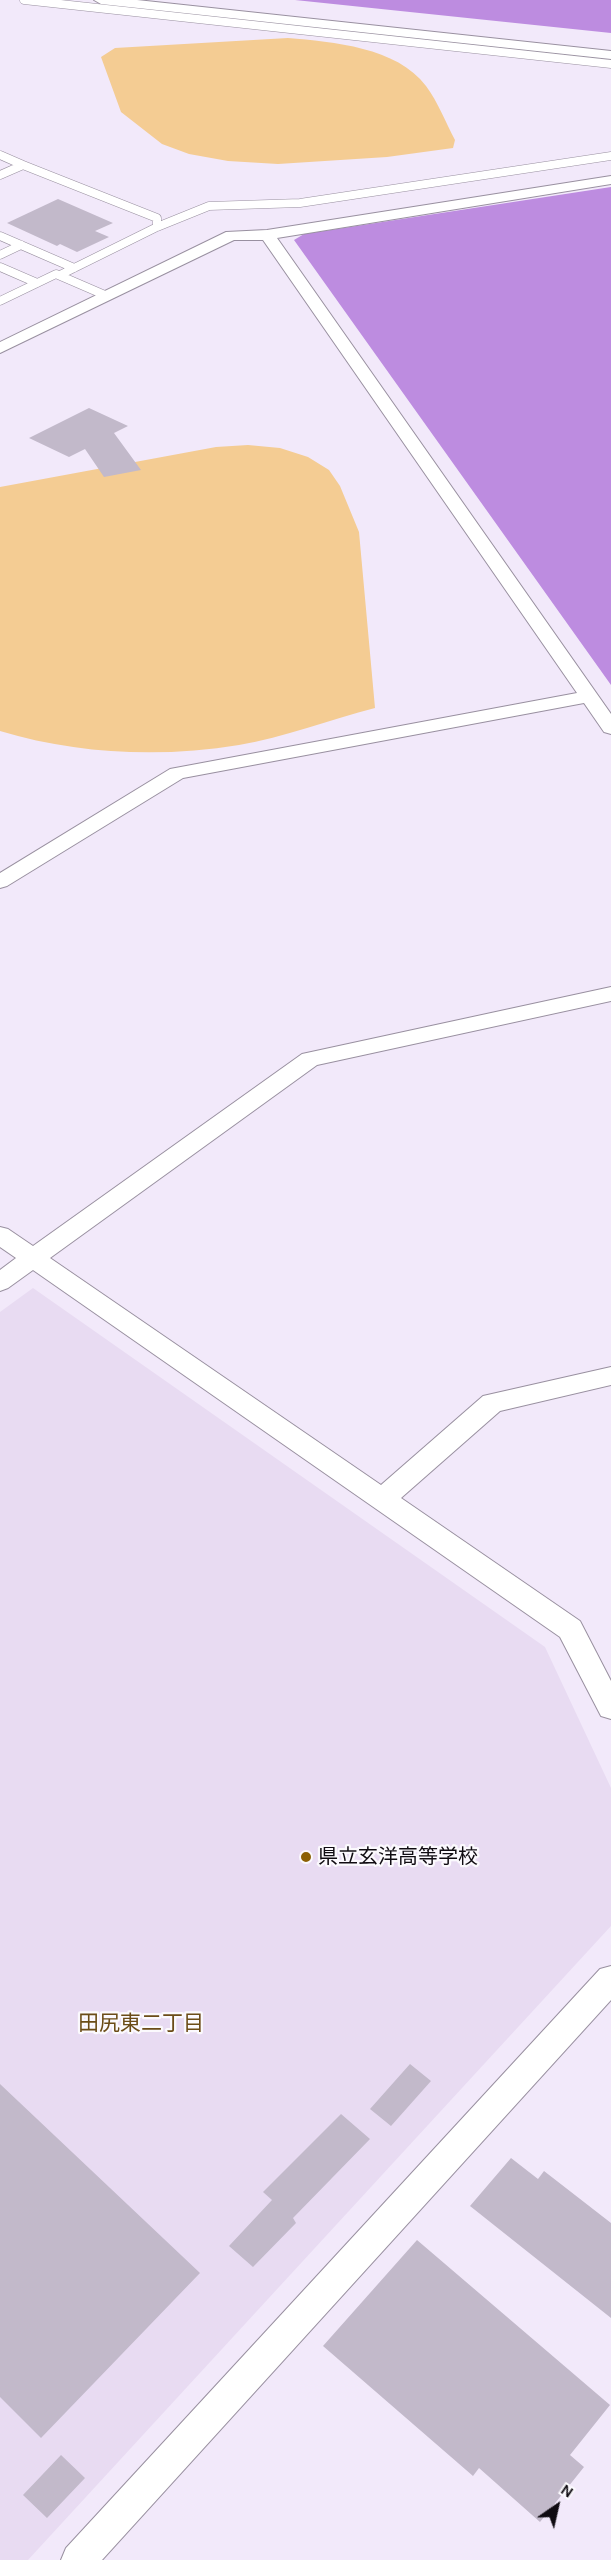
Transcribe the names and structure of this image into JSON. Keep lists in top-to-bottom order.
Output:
{
  "districts": ["田尻東二丁目"],
  "places": ["県立玄洋高等学校"],
  "north": "top right"
}
